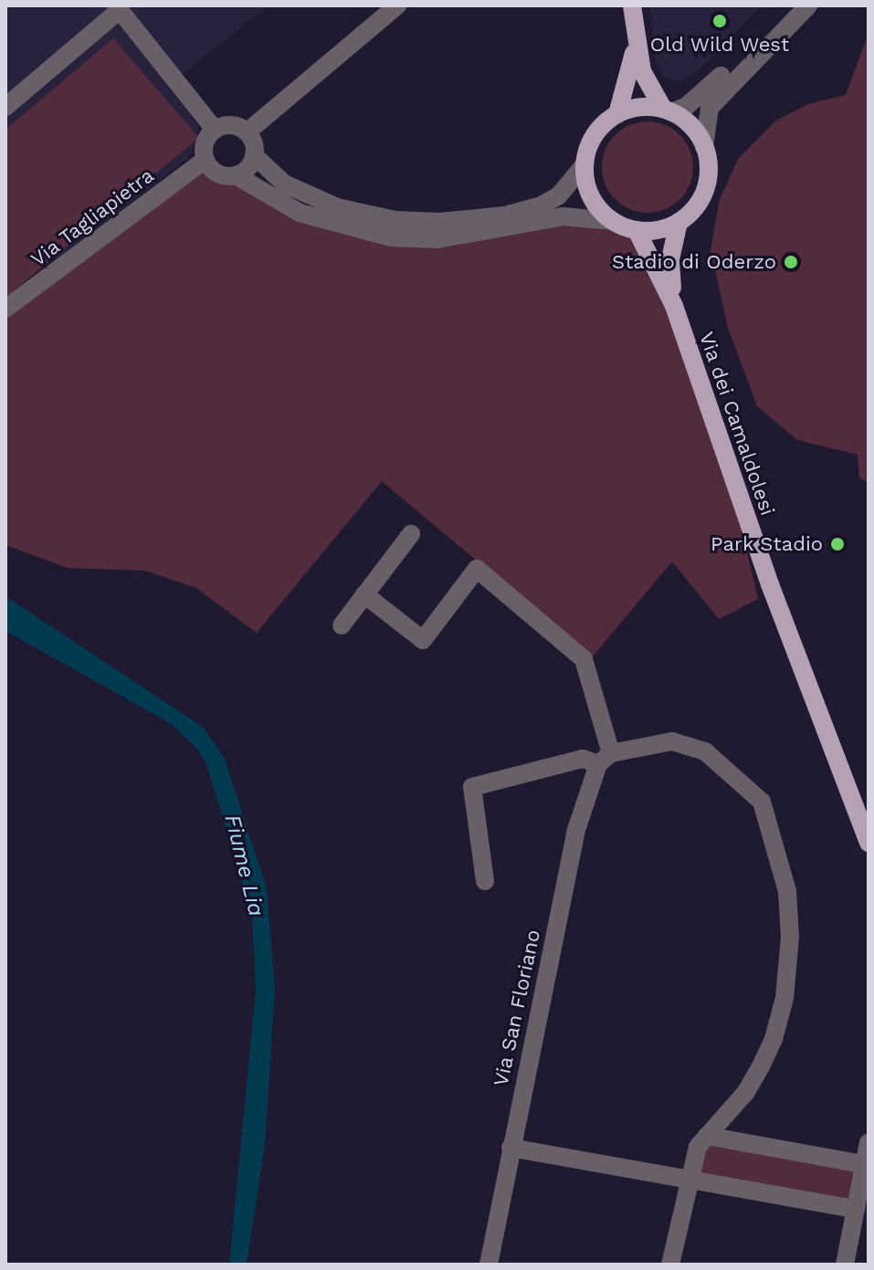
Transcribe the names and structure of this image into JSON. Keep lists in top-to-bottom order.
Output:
{
  "streets": {
    "main road": ["Via dei Camaldolesi"],
    "street": ["Via Tagliapietra", "Via San Floriano"]
  },
  "water": ["Fiume Lia"],
  "places": ["Old Wild West", "Stadio di Oderzo", "Park Stadio"]
}
